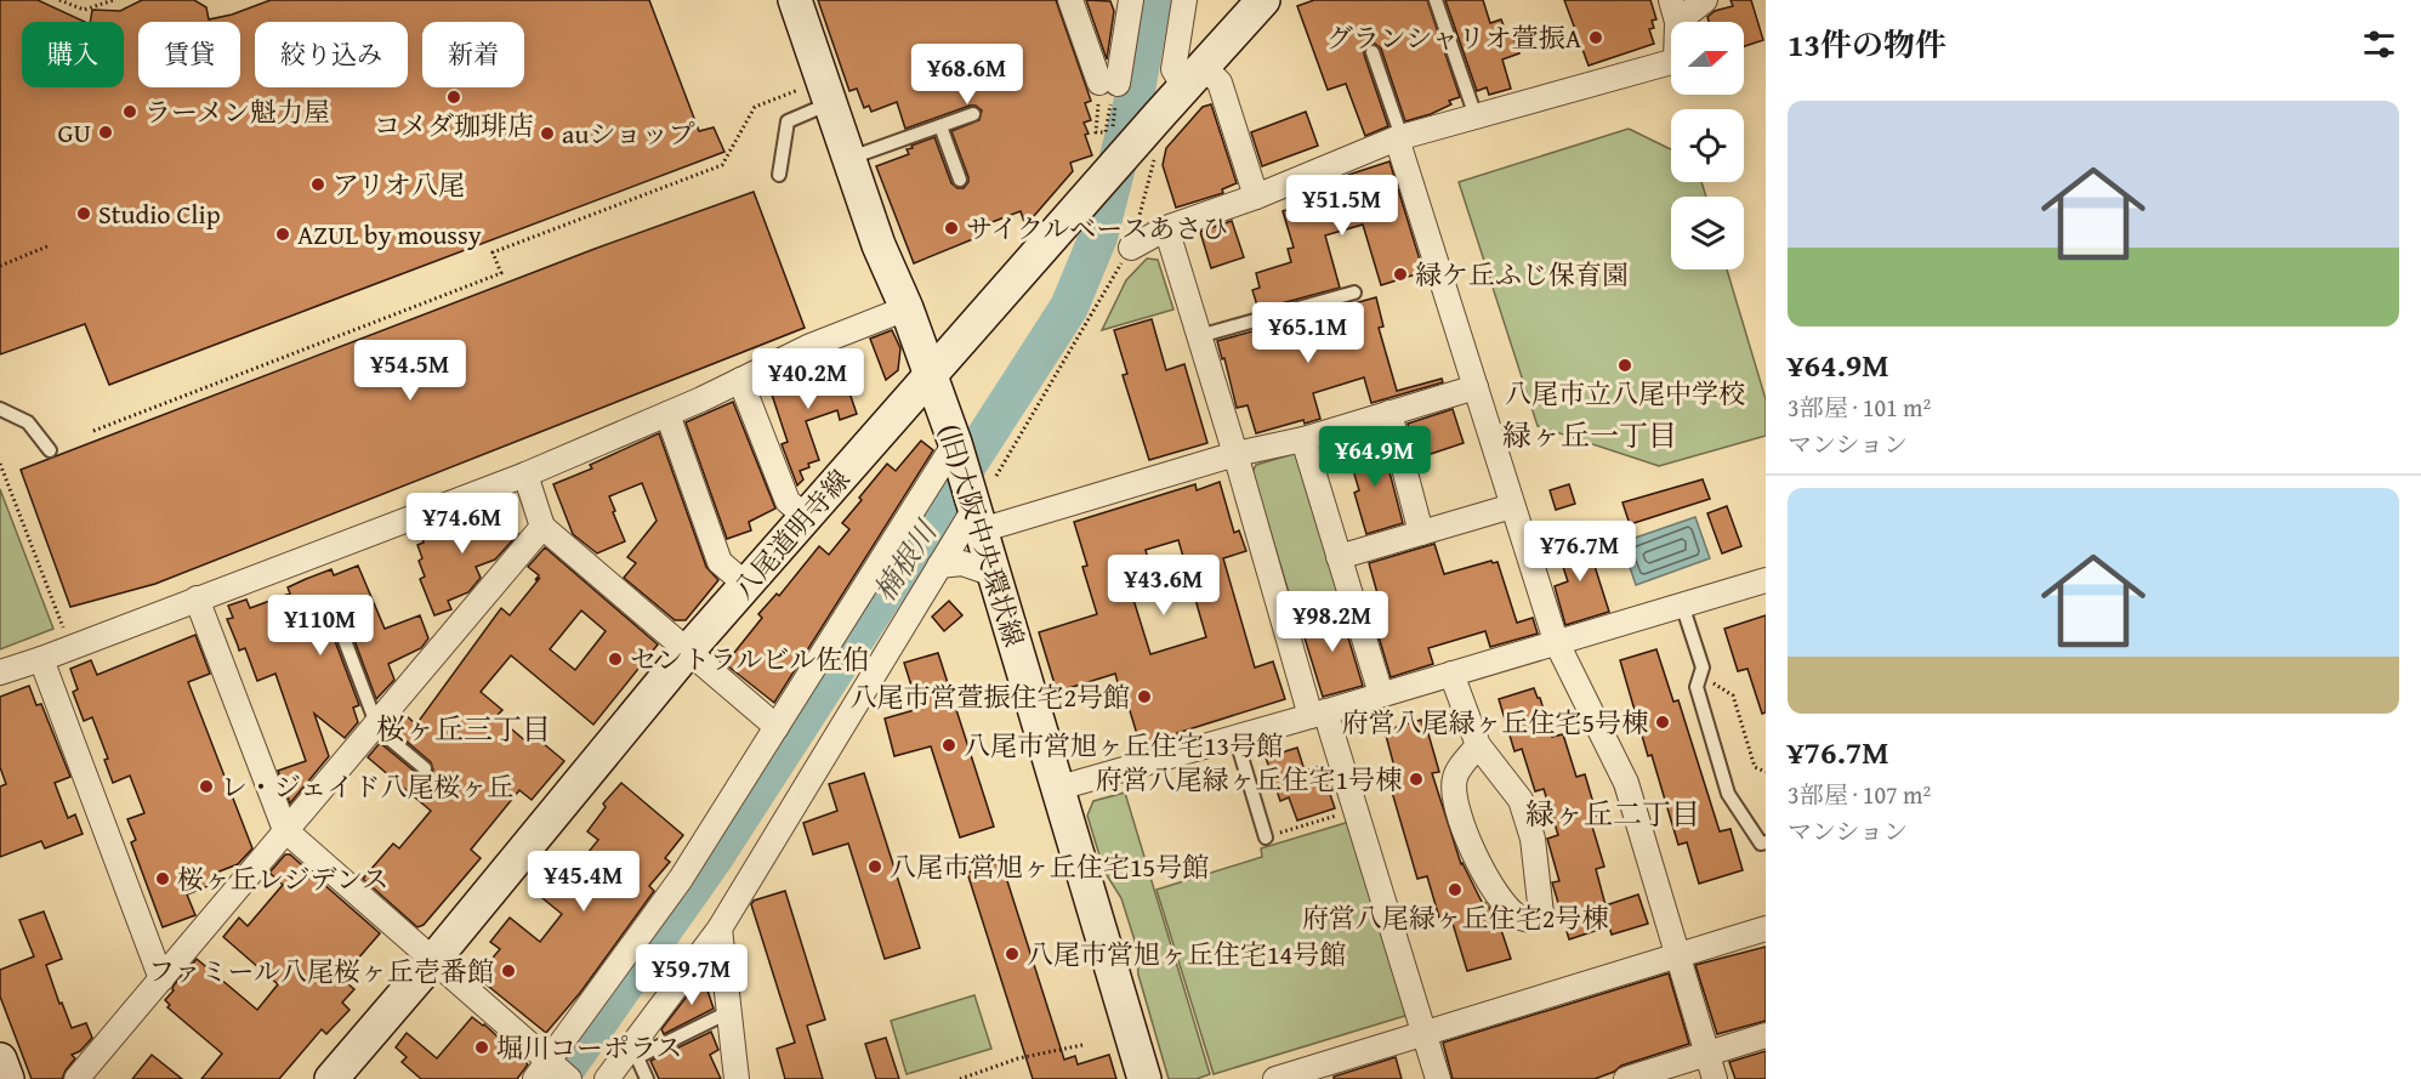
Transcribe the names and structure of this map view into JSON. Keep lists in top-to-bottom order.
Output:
{
  "streets": {
    "main road": ["八尾道明寺線", "(旧)大阪中央環状線"]
  },
  "crossings": [
    ["八尾道明寺線", "(旧)大阪中央環状線"]
  ],
  "districts": ["緑ヶ丘一丁目", "桜ヶ丘三丁目", "緑ヶ丘二丁目"],
  "water": ["楠根川"],
  "places": [
    "グランシャリオ萱振A",
    "コメダ珈琲店",
    "ラーメン魁力屋",
    "GU",
    "auショップ",
    "アリオ八尾",
    "Studio Clip",
    "サイクルベースあさひ",
    "AZUL by moussy",
    "緑ケ丘ふじ保育園",
    "八尾市立八尾中学校",
    "セントラルビル佐伯",
    "八尾市営萱振住宅2号館",
    "府営八尾緑ヶ丘住宅5号棟",
    "八尾市営旭ヶ丘住宅13号館",
    "府営八尾緑ヶ丘住宅1号棟",
    "レ・ジェイド八尾桜ヶ丘",
    "八尾市営旭ヶ丘住宅15号館",
    "桜ヶ丘レジデンス",
    "府営八尾緑ヶ丘住宅2号棟",
    "八尾市営旭ヶ丘住宅14号館",
    "ファミール八尾桜ヶ丘壱番館",
    "堀川コーポラス"
  ],
  "north": "right",
  "page": {
    "heading": "13件の物件",
    "chip": [
      "購入",
      "賃貸",
      "絞り込み",
      "新着"
    ],
    "price": [
      "¥68.6M",
      "¥51.5M",
      "¥65.1M",
      "¥54.5M",
      "¥40.2M",
      "¥64.9M",
      "¥74.6M",
      "¥76.7M",
      "¥43.6M",
      "¥98.2M",
      "¥110M",
      "¥45.4M",
      "¥59.7M"
    ],
    "list": [
      {
        "name": "¥64.9M",
        "note": "3部屋 · 101 m² · マンション"
      },
      {
        "name": "¥76.7M",
        "note": "3部屋 · 107 m² · マンション"
      }
    ]
  }
}
